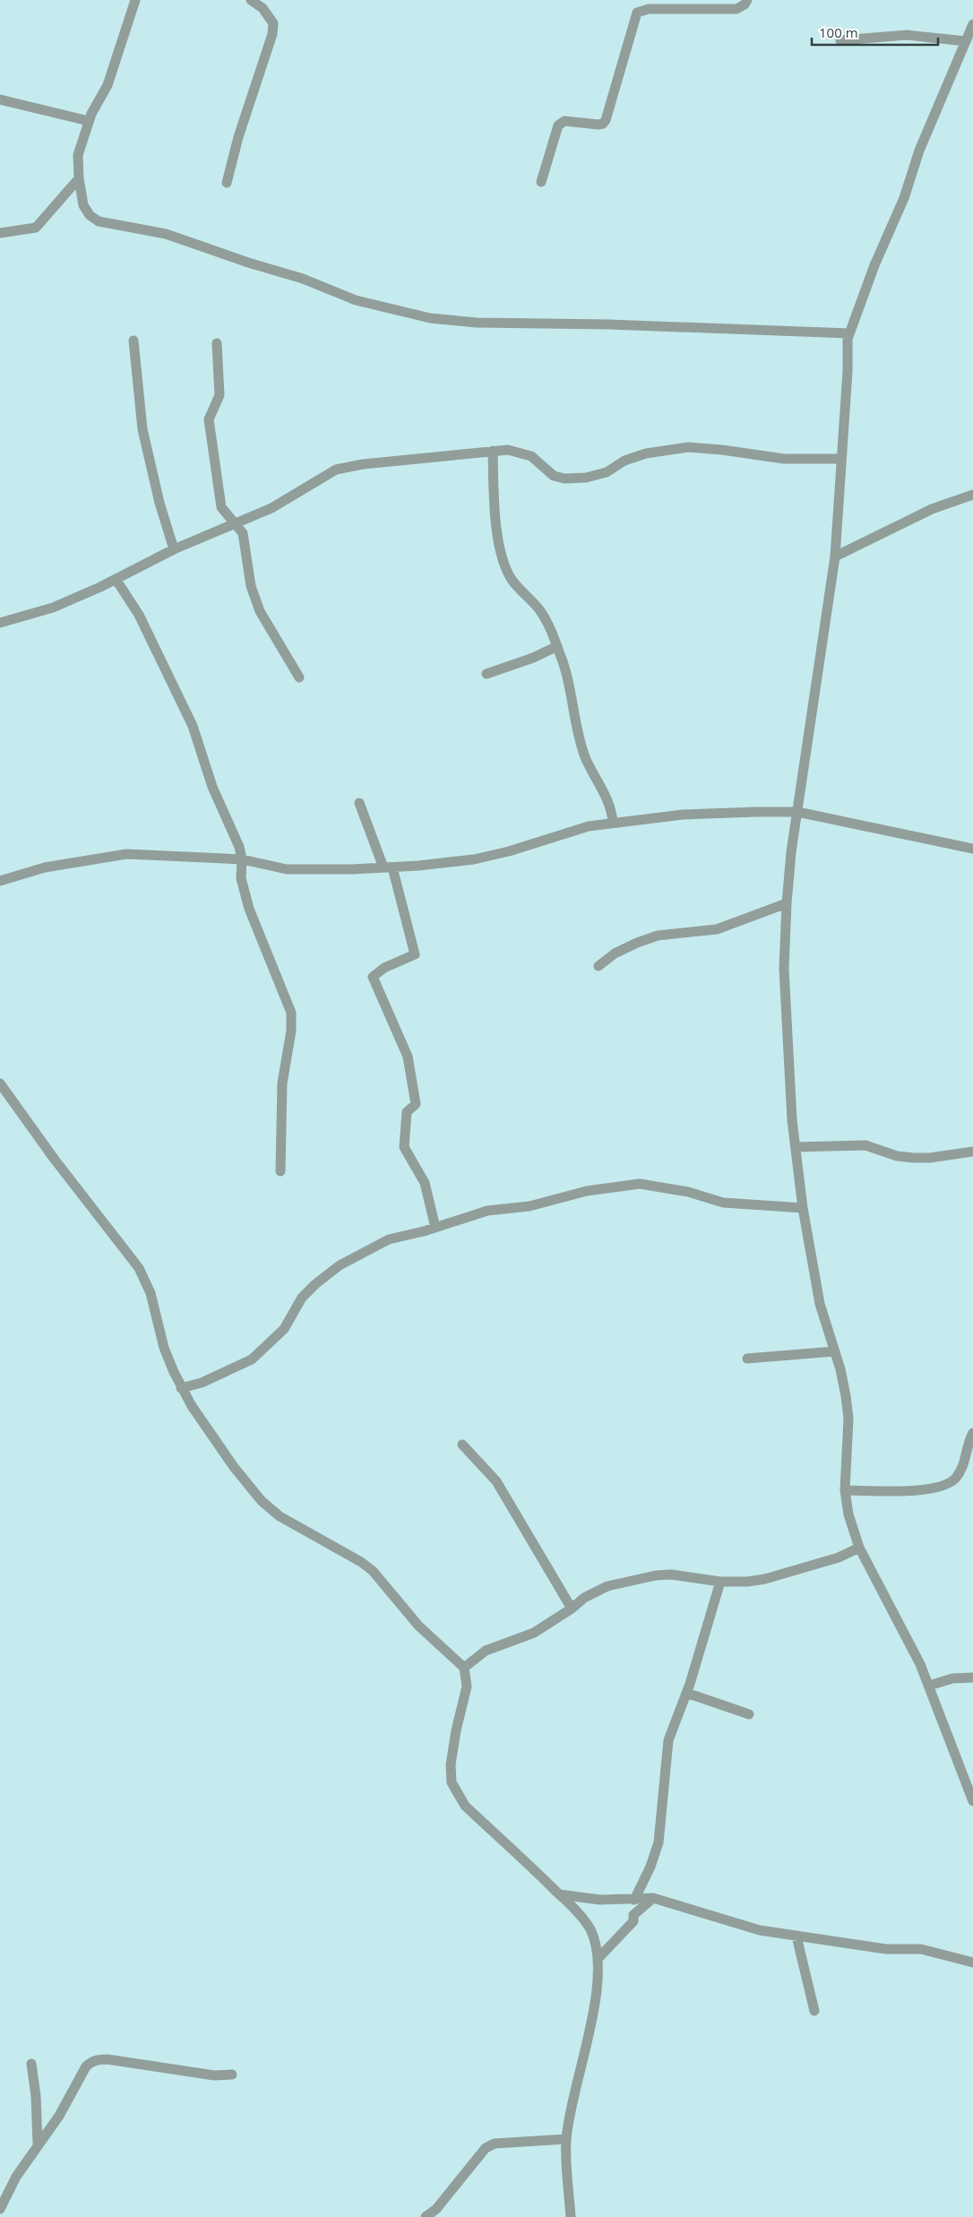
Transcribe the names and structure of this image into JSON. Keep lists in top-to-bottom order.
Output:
{
  "scale_bar": "100 m"
}
